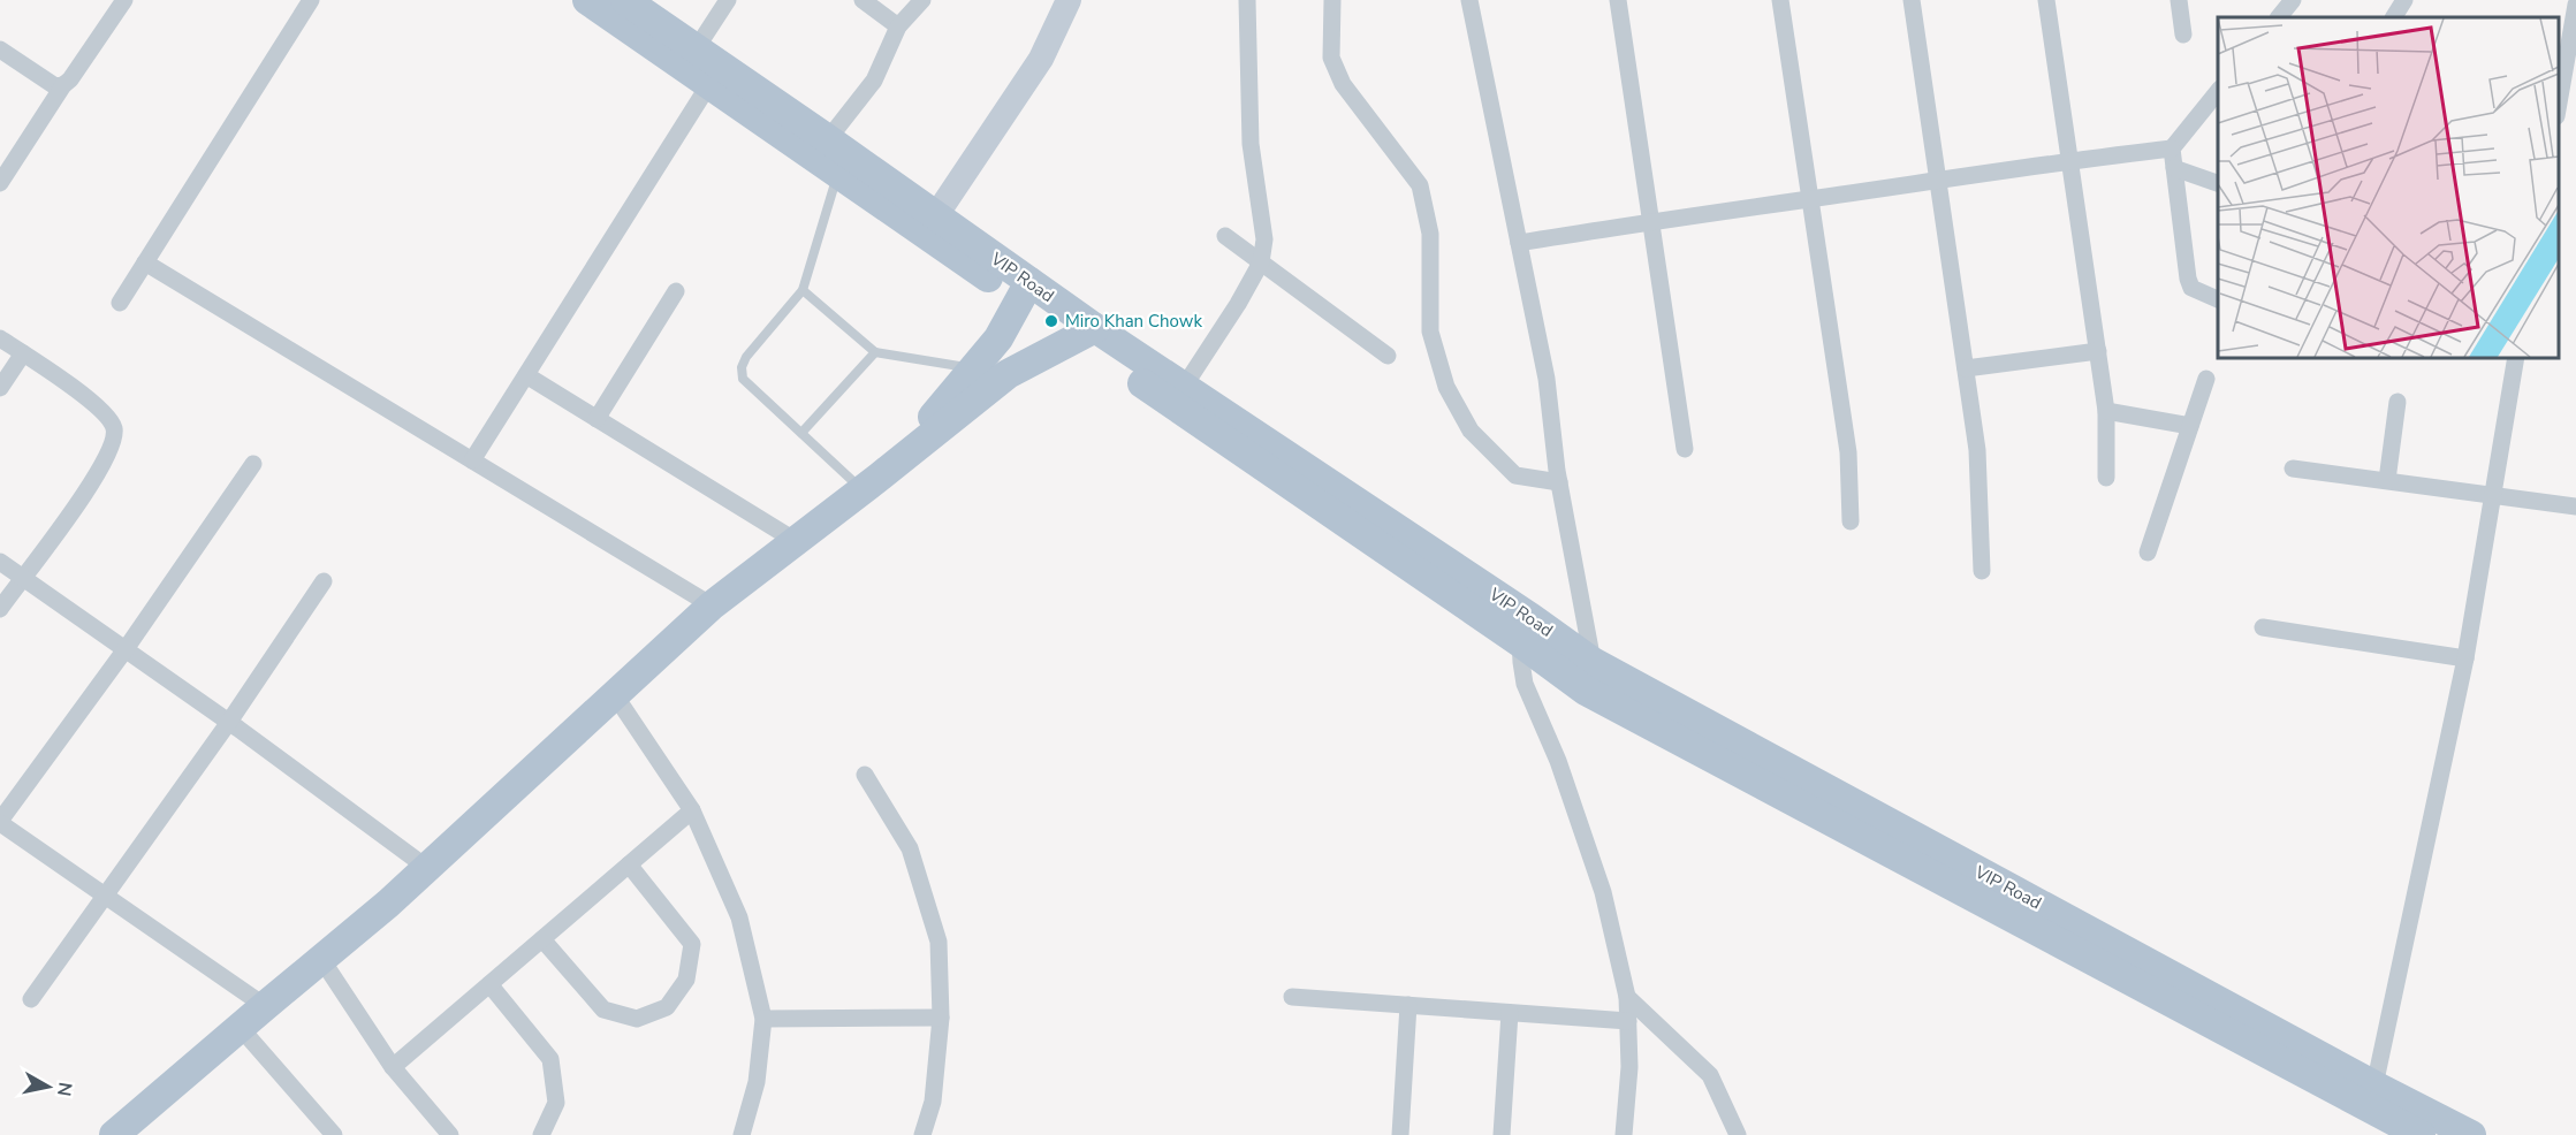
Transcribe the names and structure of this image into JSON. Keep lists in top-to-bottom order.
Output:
{
  "streets": {
    "main road": ["VIP Road"]
  },
  "places": ["Miro Khan Chowk"],
  "north": "right"
}
